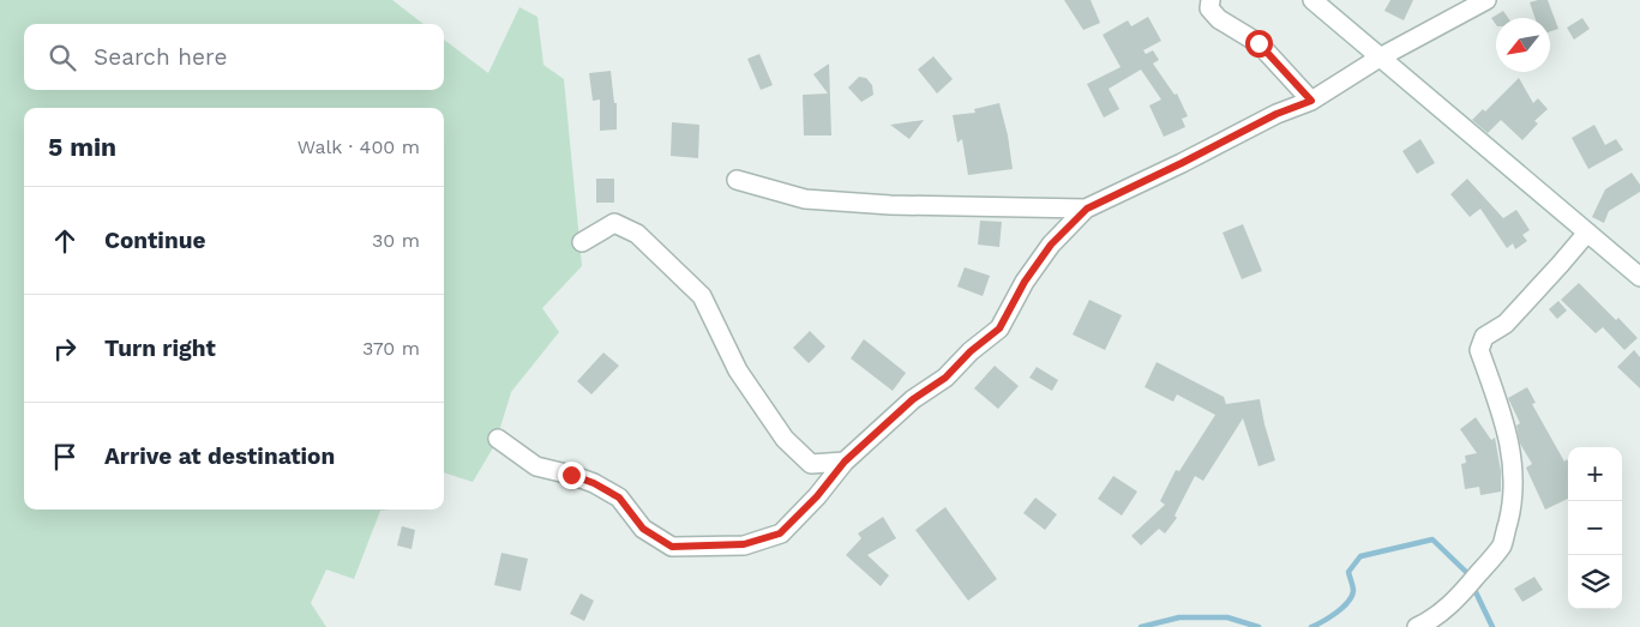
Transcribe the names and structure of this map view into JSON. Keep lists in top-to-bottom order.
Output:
{
  "north": "bottom left",
  "page": {
    "search": "Search here",
    "heading": ["5 min", "Walk · 400 m"],
    "list": [
      ["Continue", "30 m"],
      ["Turn right", "370 m"],
      "Arrive at destination"
    ],
    "map_buttons": ["+", "−"]
  }
}
